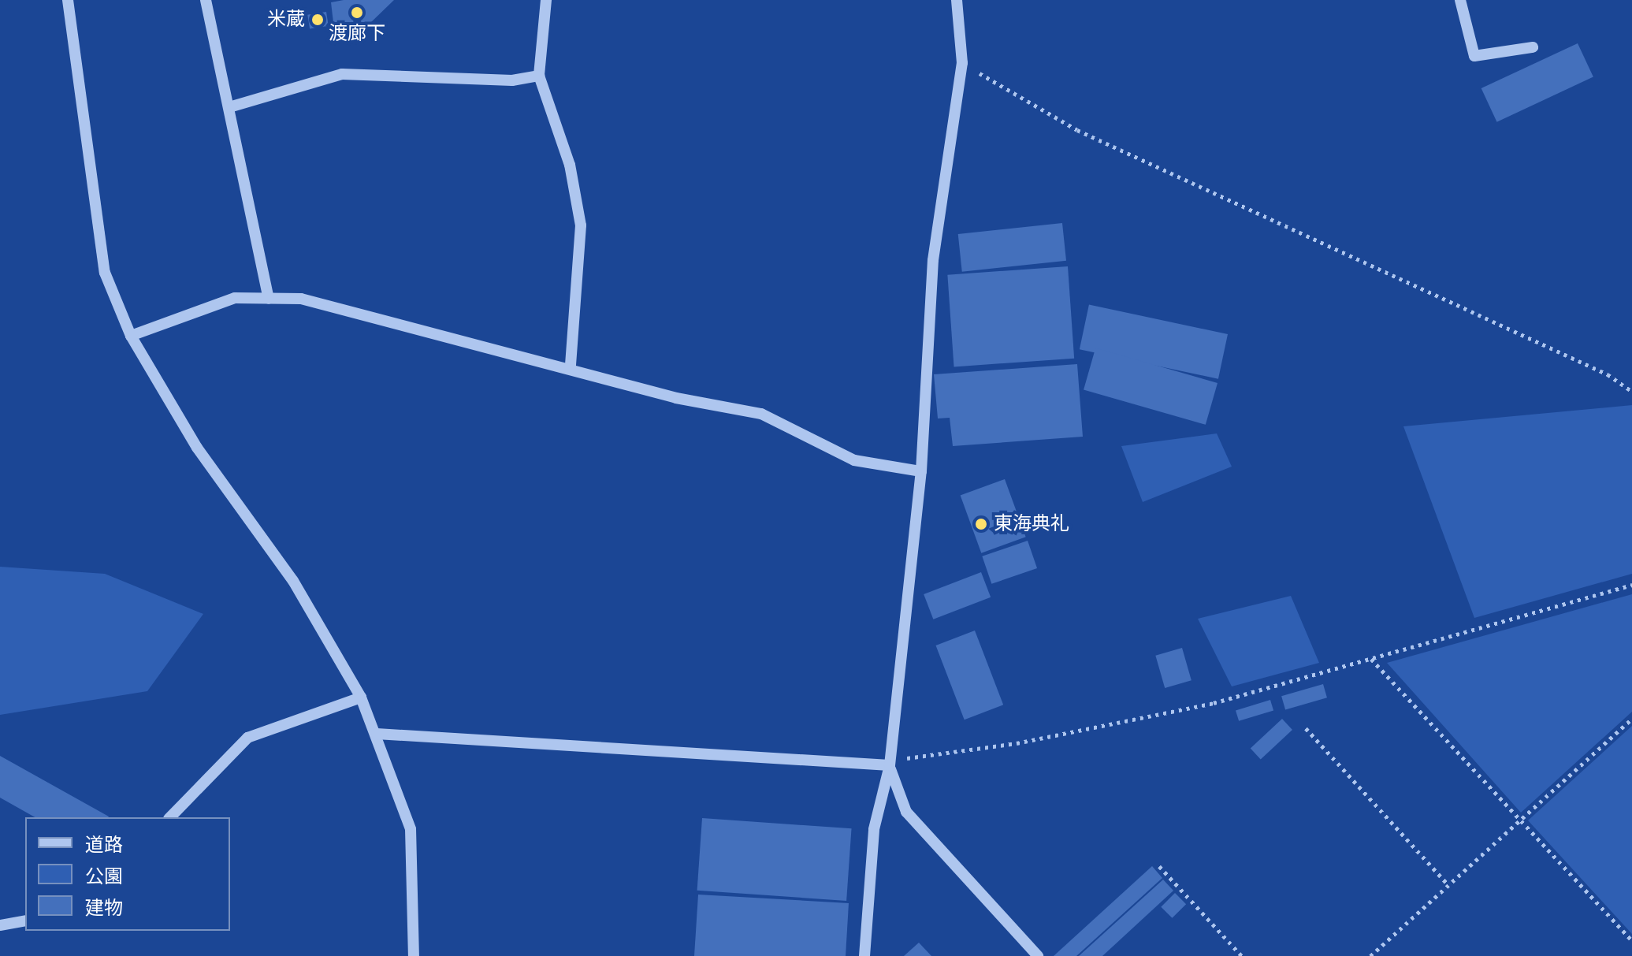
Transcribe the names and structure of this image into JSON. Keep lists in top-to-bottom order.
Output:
{
  "places": ["渡廊下", "米蔵", "東海典礼"],
  "legend": ["道路", "公園", "建物"]
}
